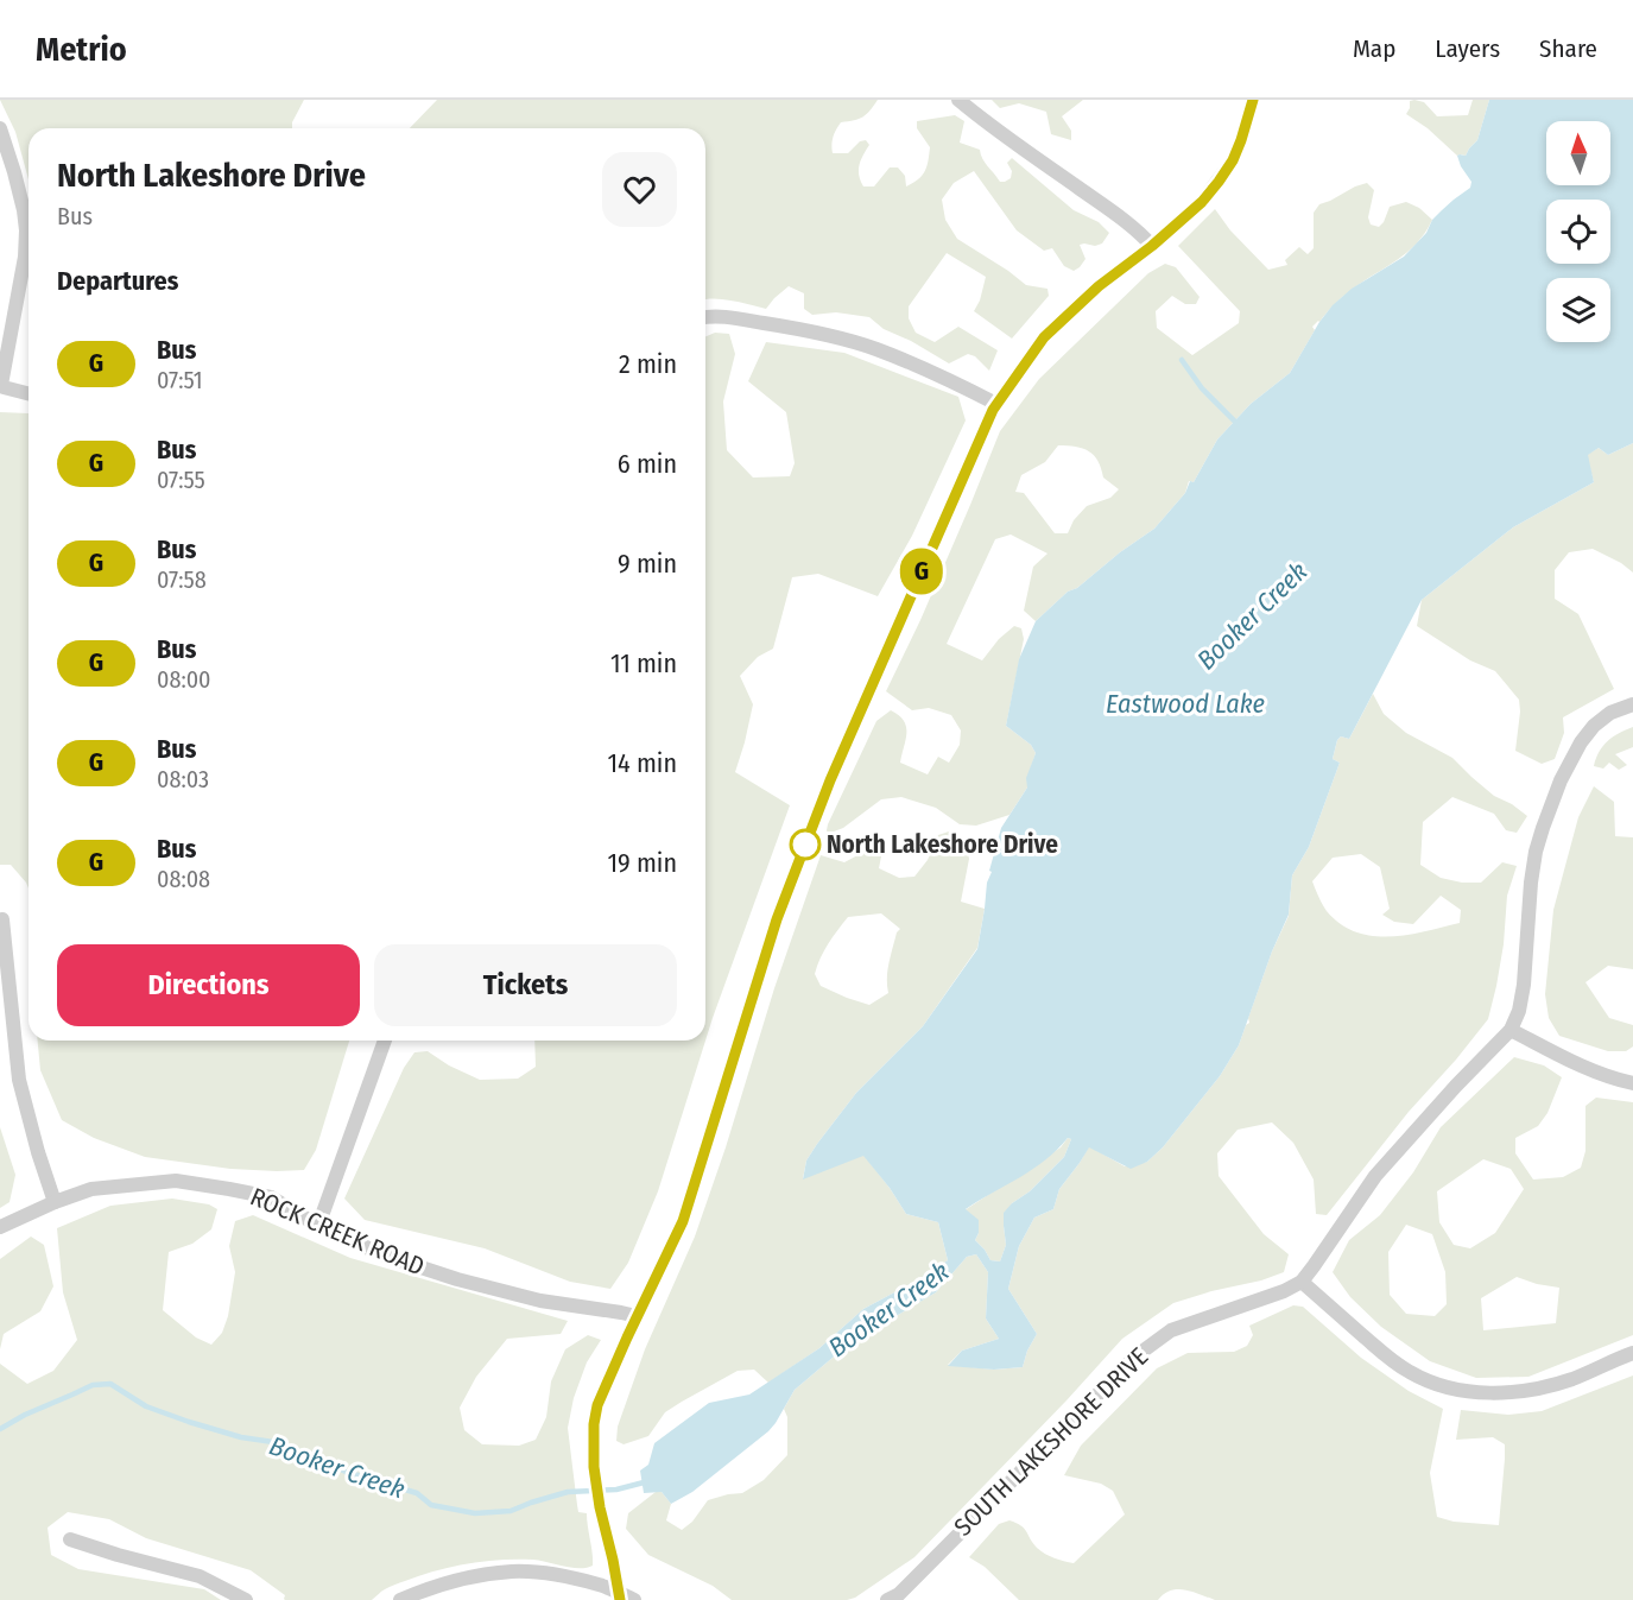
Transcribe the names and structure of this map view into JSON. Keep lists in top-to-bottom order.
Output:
{
  "streets": {
    "street": ["ROCK CREEK ROAD", "SOUTH LAKESHORE DRIVE"]
  },
  "water": ["Booker Creek", "Eastwood Lake"],
  "places": ["North Lakeshore Drive"],
  "lines": ["bus line G"],
  "north": "top",
  "page": {
    "header": "Metrio",
    "nav": ["Map", "Layers", "Share"],
    "on_map": "G",
    "heading": [
      ["North Lakeshore Drive", "Bus"],
      "Departures"
    ],
    "list": [
      {
        "mark": "G",
        "name": "Bus",
        "note": "07:51",
        "value": "2 min"
      },
      {
        "mark": "G",
        "name": "Bus",
        "note": "07:55",
        "value": "6 min"
      },
      {
        "mark": "G",
        "name": "Bus",
        "note": "07:58",
        "value": "9 min"
      },
      {
        "mark": "G",
        "name": "Bus",
        "note": "08:00",
        "value": "11 min"
      },
      {
        "mark": "G",
        "name": "Bus",
        "note": "08:03",
        "value": "14 min"
      },
      {
        "mark": "G",
        "name": "Bus",
        "note": "08:08",
        "value": "19 min"
      }
    ],
    "buttons": ["Directions", "Tickets"]
  }
}
